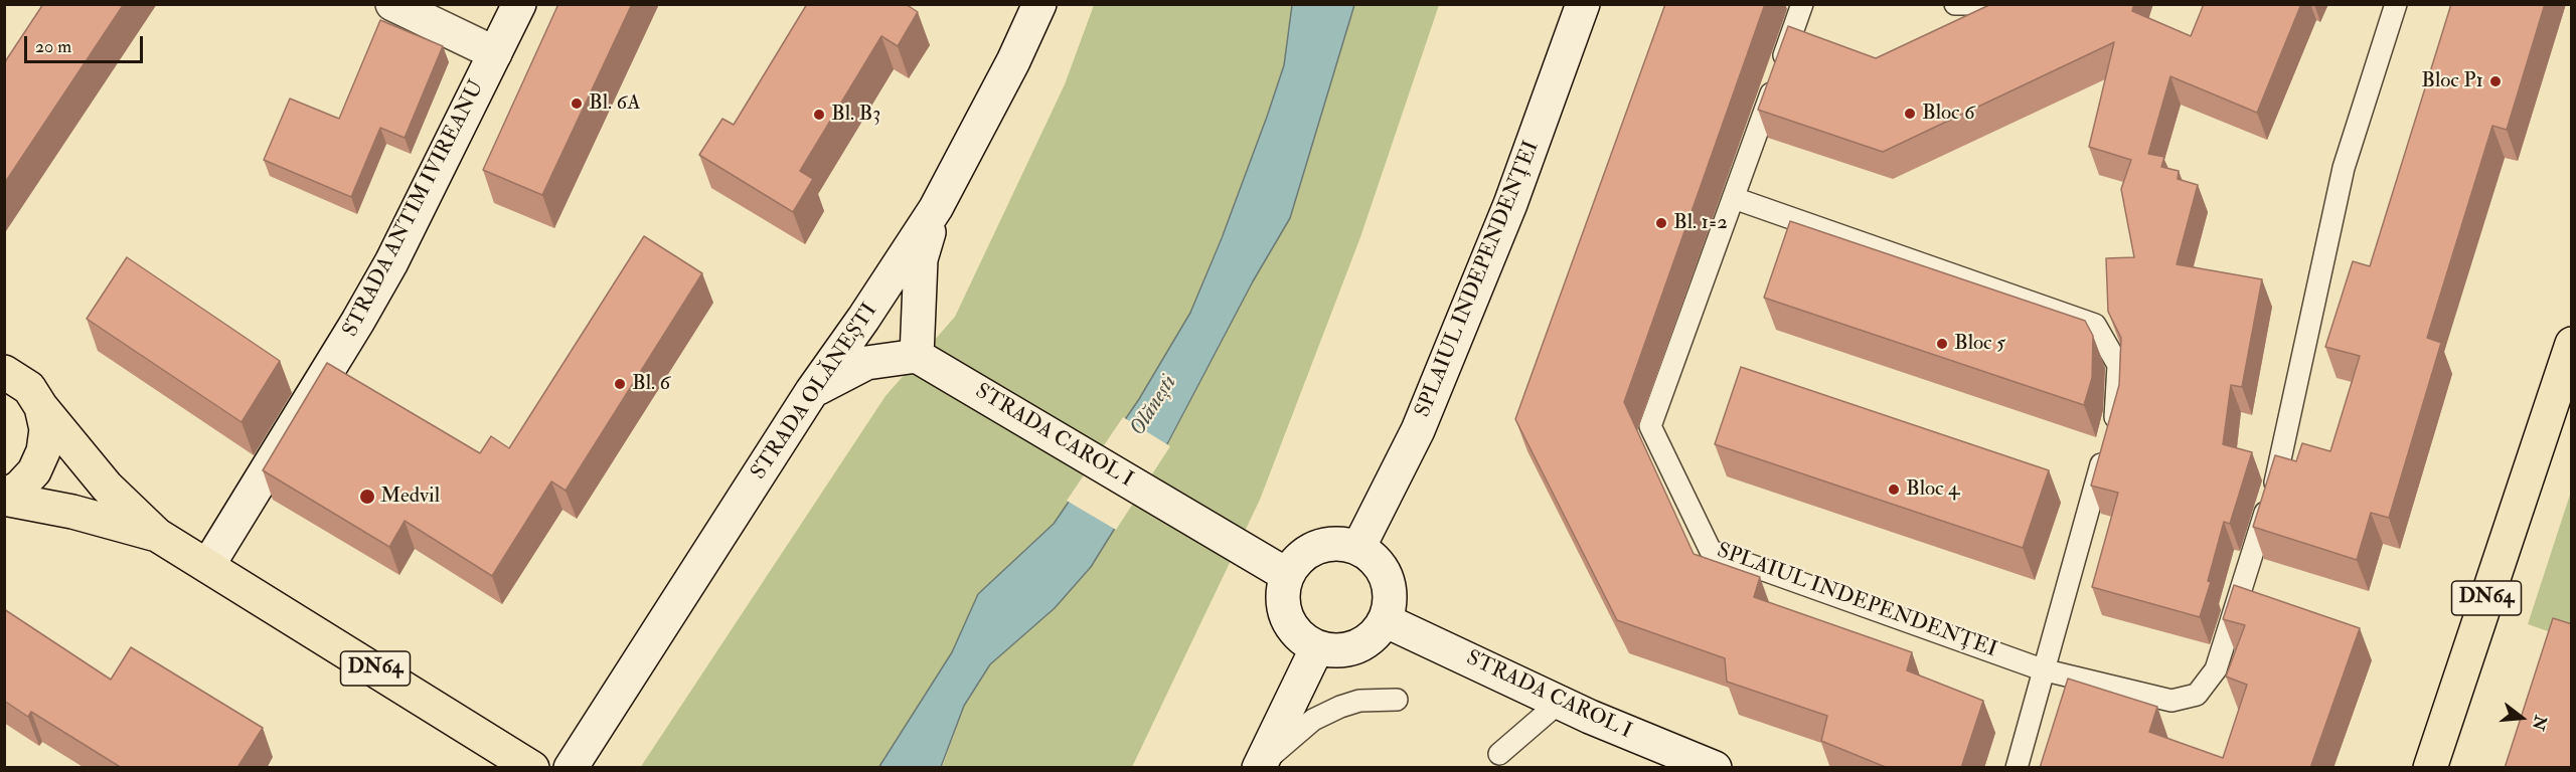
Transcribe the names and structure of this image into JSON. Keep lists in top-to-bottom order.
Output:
{
  "streets": {
    "main road": ["DN64"],
    "street": [
      "STRADA ANTIM IVIREANU",
      "SPLAIUL INDEPENDENȚEI",
      "STRADA OLĂNEȘTI",
      "STRADA CAROL I"
    ]
  },
  "crossings": [
    ["STRADA ANTIM IVIREANU", "DN64"],
    ["SPLAIUL INDEPENDENȚEI", "STRADA CAROL I"]
  ],
  "water": ["Olănești"],
  "places": [
    "Bloc P1",
    "Bl. 6A",
    "Bloc 6",
    "Bl. B3",
    "Bl. 1=2",
    "Bloc 5",
    "Bl. 6",
    "Bloc 4",
    "Medvil"
  ],
  "scale_bar": "20 m",
  "north": "right"
}
